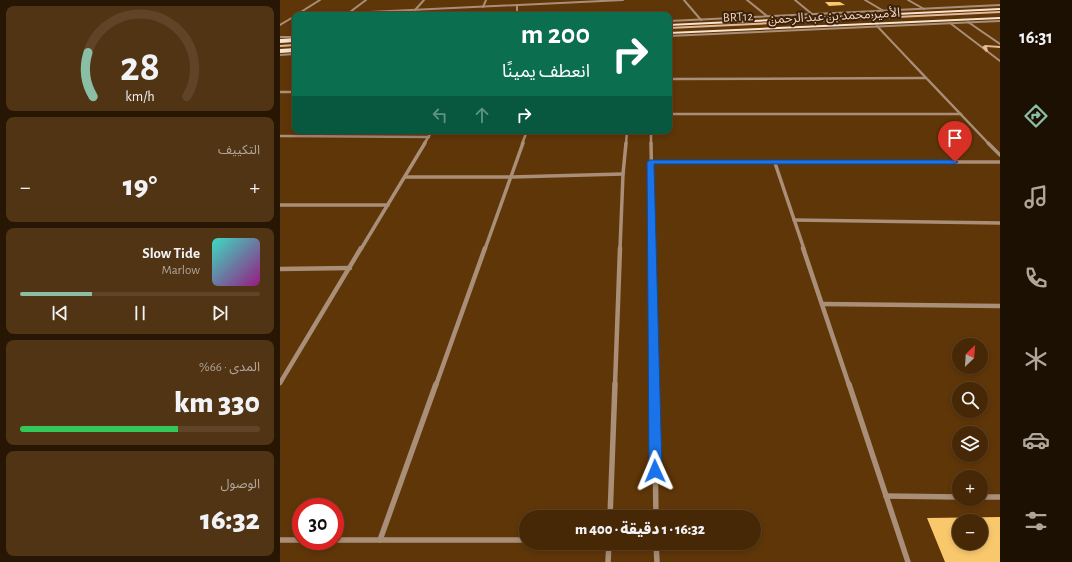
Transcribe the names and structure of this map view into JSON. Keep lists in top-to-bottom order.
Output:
{
  "streets": {
    "main road": ["الأمير محمد بن عبد الرحمن", "BRT12"]
  },
  "north": "top right",
  "page": {
    "tabs": "16:31",
    "turn": ["200 m", "انعطف يمينًا"],
    "tile": [
      "التكييف",
      ["المدى · 66%", "330 km"],
      ["الوصول", "16:32"]
    ],
    "heat": ["−", "19°", "+"],
    "song": ["Slow Tide", "Marlow"],
    "map_buttons": ["+", "−"],
    "limit": "30",
    "trip": "16:32 · 1 دقيقة · 400 m",
    "gauge": ["28", "km/h"]
  }
}
